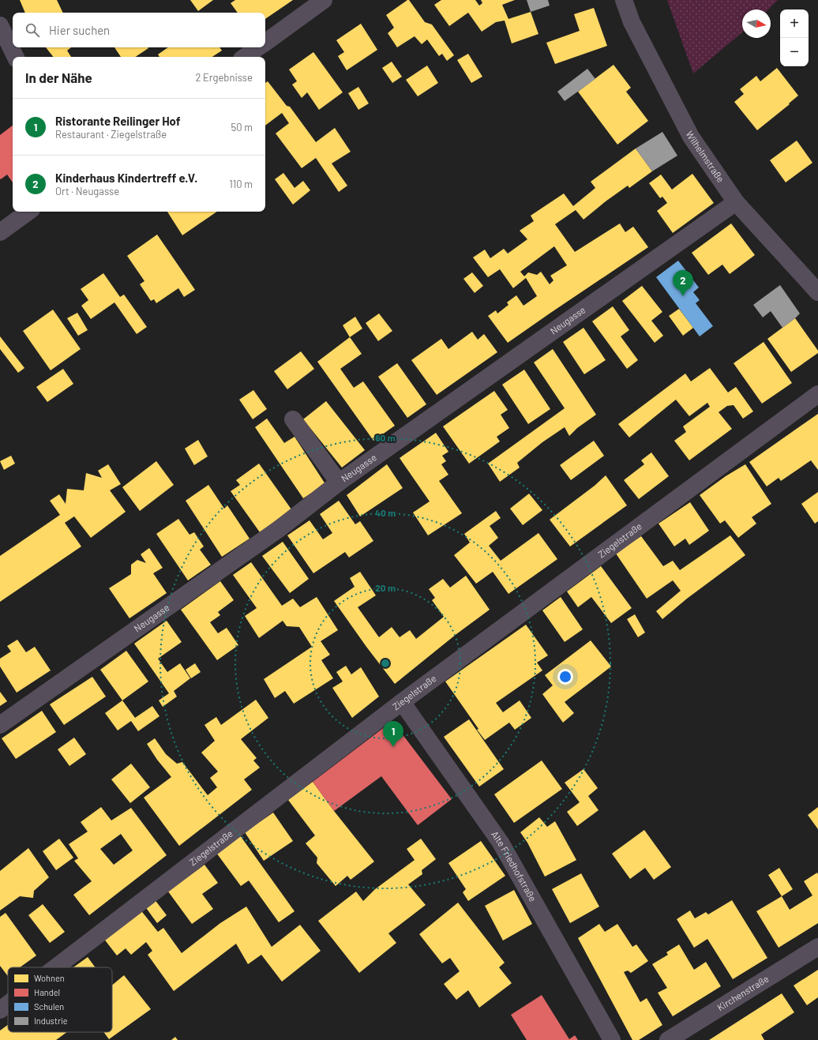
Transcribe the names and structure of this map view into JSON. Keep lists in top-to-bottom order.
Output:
{
  "streets": {
    "street": [
      "Wilhelmstraße",
      "Neugasse",
      "Ziegelstraße",
      "Alte Friedhofstraße",
      "Kirchenstraße"
    ]
  },
  "crossings": [
    ["Wilhelmstraße", "Neugasse"],
    ["Ziegelstraße", "Alte Friedhofstraße"]
  ],
  "legend": [
    "Wohnen",
    "Handel",
    "Schulen",
    "Industrie"
  ],
  "north": "right",
  "page": {
    "map_buttons": ["+", "−"],
    "search": "Hier suchen",
    "heading": ["In der Nähe", "2 Ergebnisse"],
    "list": [
      {
        "mark": "1",
        "name": "Ristorante Reilinger Hof",
        "note": "Restaurant · Ziegelstraße",
        "value": "50 m"
      },
      {
        "mark": "2",
        "name": "Kinderhaus Kindertreff e.V.",
        "note": "Ort · Neugasse",
        "value": "110 m"
      }
    ],
    "pins": ["2", "1"]
  },
  "rings": ["60 m", "40 m", "20 m"]
}
